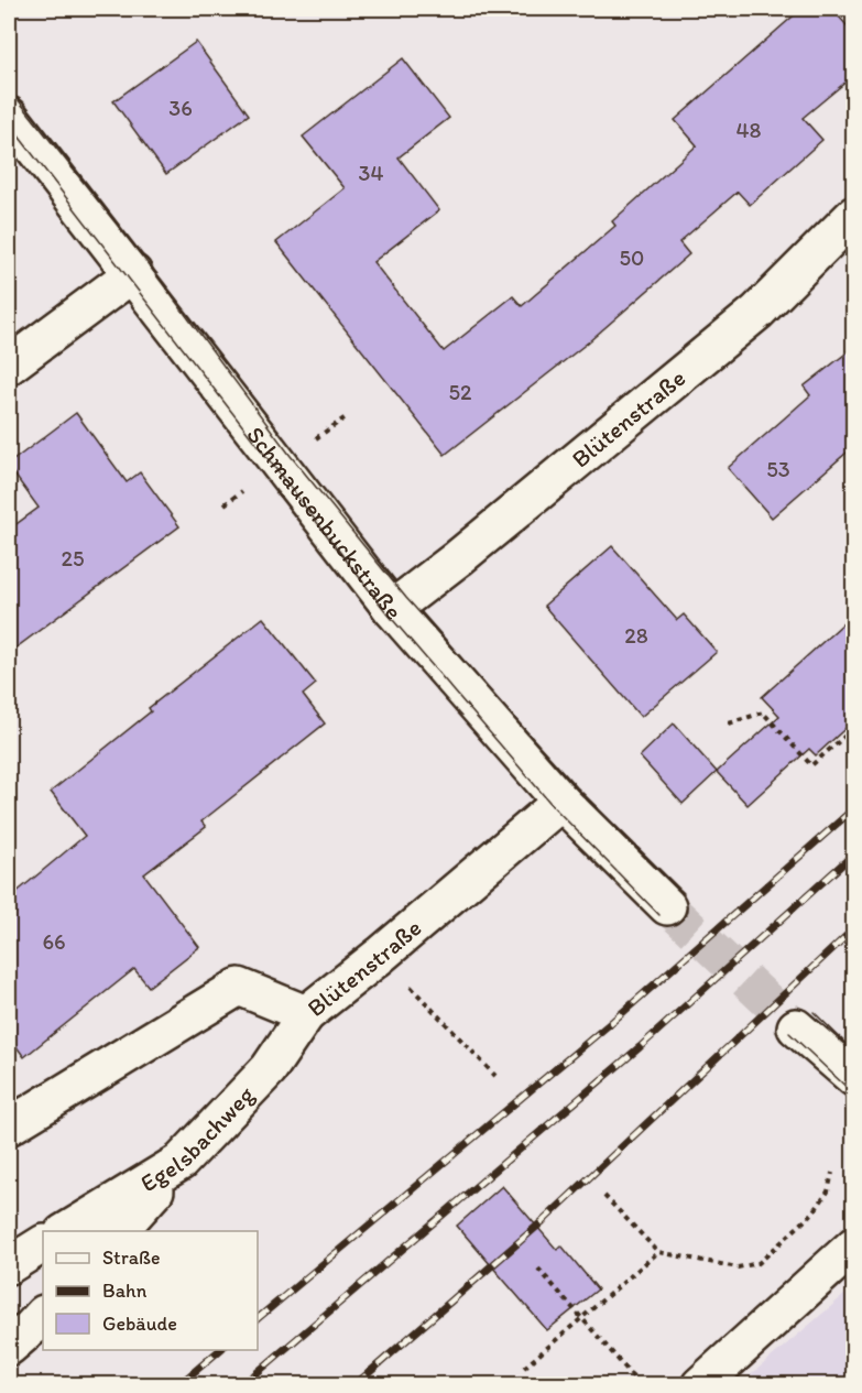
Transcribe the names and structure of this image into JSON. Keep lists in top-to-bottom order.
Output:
{
  "streets": {
    "street": ["Blütenstraße", "Schmausenbuckstraße", "Egelsbachweg"]
  },
  "crossings": [
    ["Blütenstraße", "Schmausenbuckstraße"],
    ["Blütenstraße", "Egelsbachweg"]
  ],
  "house_numbers": [
    "36",
    "48",
    "34",
    "50",
    "52",
    "53",
    "25",
    "28",
    "66"
  ],
  "legend": ["Straße", "Bahn", "Gebäude"]
}
